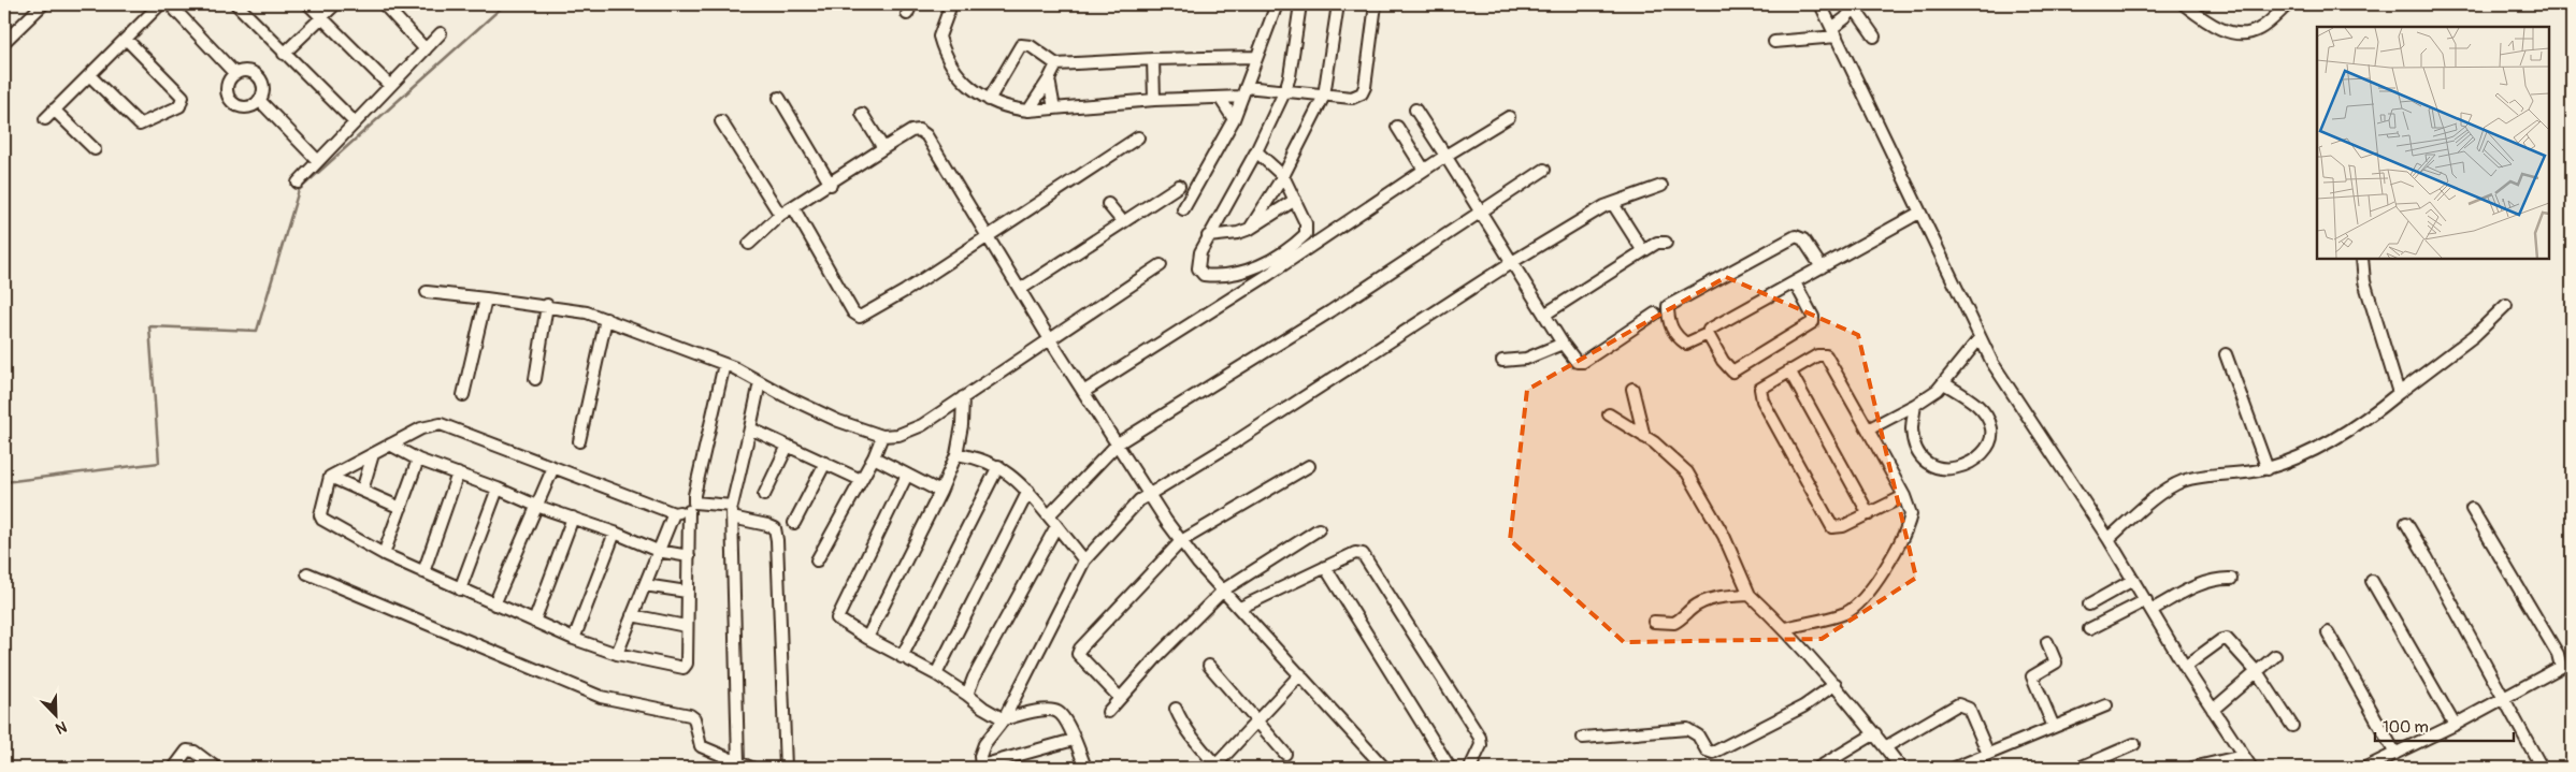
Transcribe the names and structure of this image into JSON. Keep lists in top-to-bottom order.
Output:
{
  "scale_bar": "100 m",
  "north": "bottom right"
}
